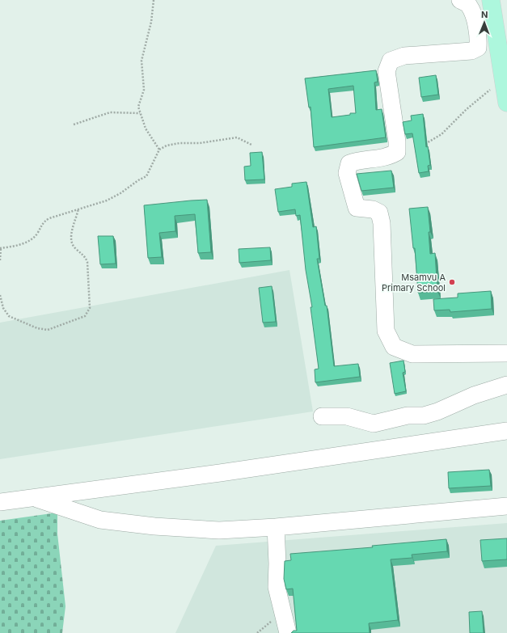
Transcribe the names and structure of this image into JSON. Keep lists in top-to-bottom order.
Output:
{
  "places": ["Msamvu A Primary School"],
  "north": "top"
}
